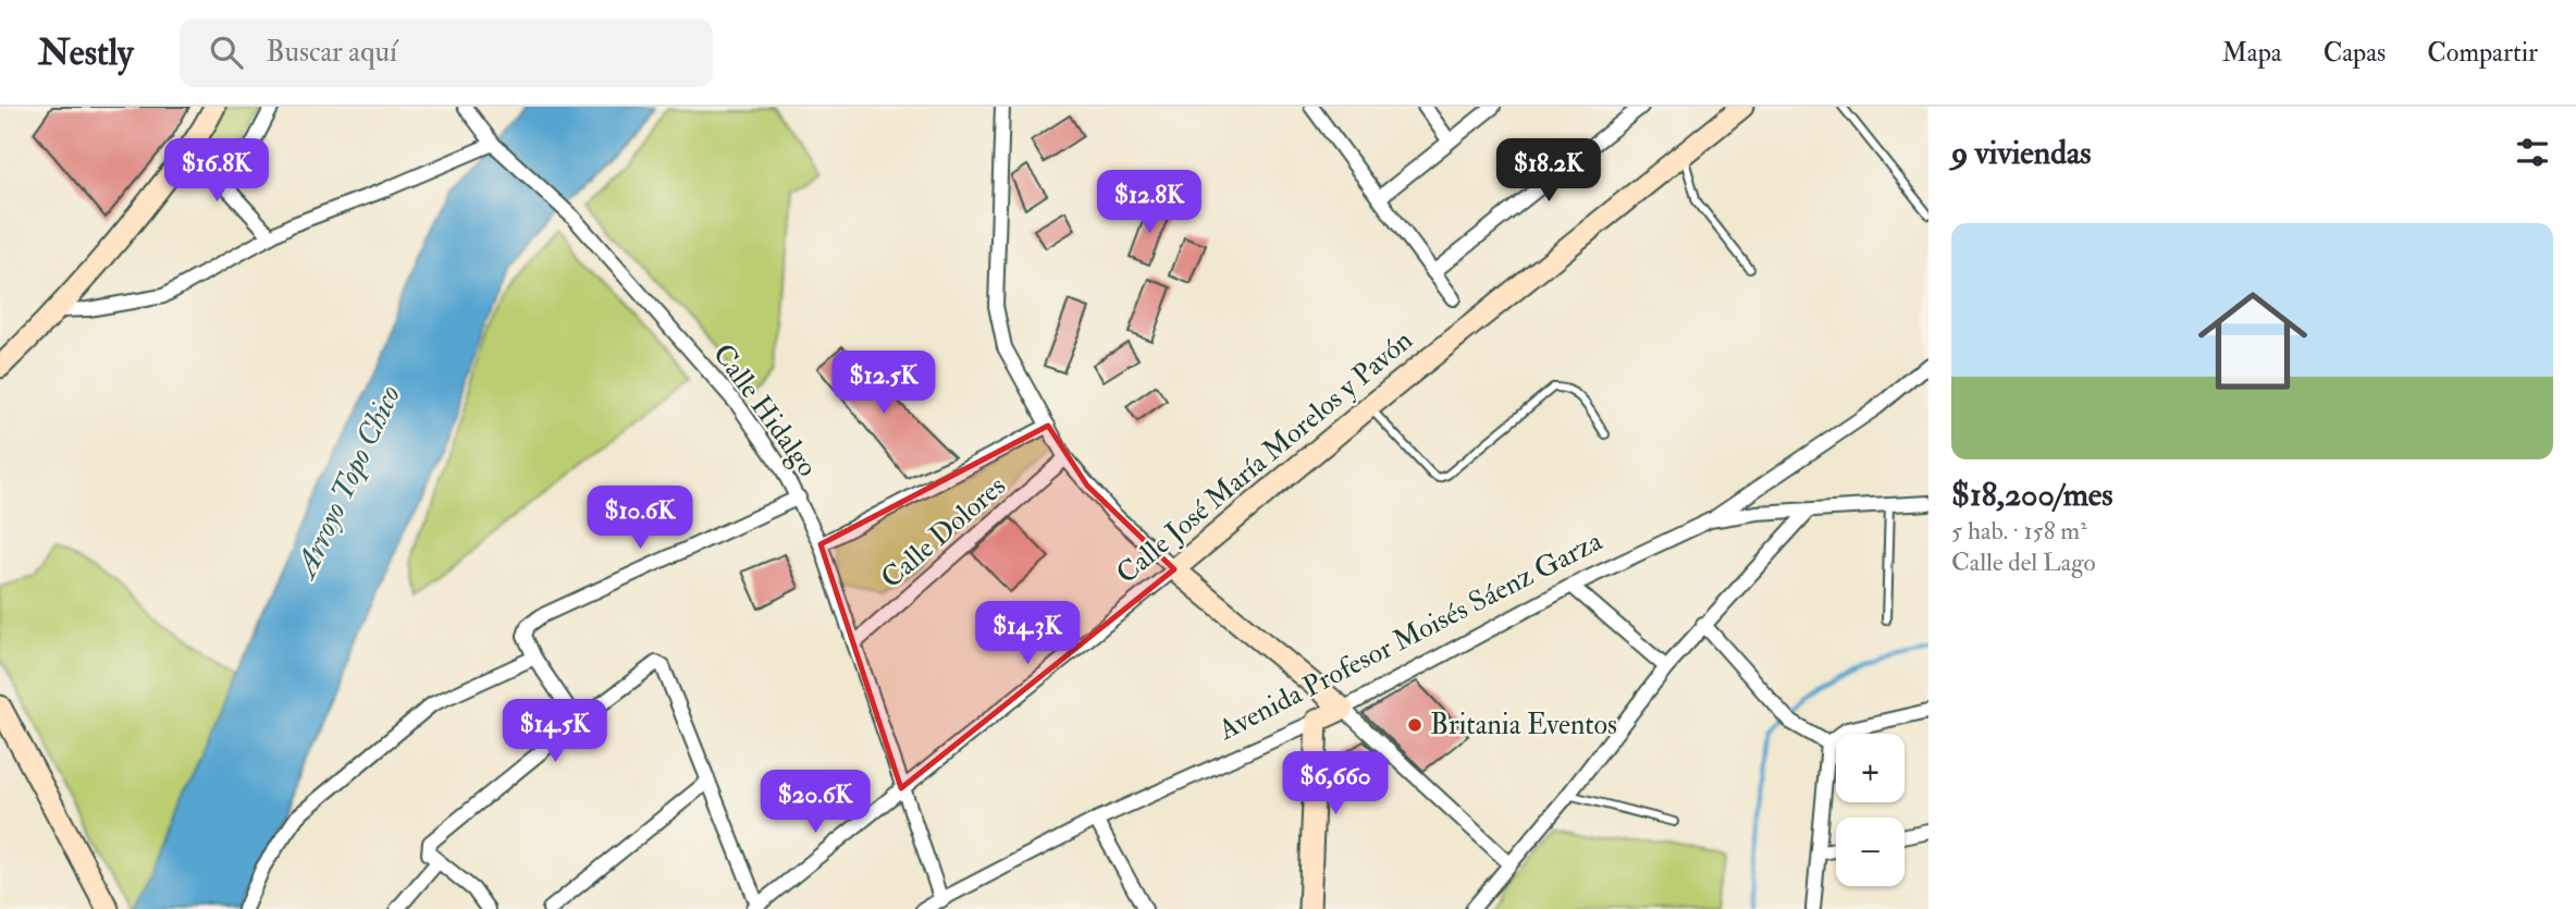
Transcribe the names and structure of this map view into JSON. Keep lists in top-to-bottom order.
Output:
{
  "streets": {
    "street": [
      "Calle Hidalgo",
      "Calle José María Morelos y Pavón",
      "Calle Dolores",
      "Avenida Profesor Moisés Sáenz Garza"
    ]
  },
  "crossings": [
    ["Calle Hidalgo", "Calle José María Morelos y Pavón"],
    ["Calle Hidalgo", "Calle Dolores"],
    ["Calle Hidalgo", "Avenida Profesor Moisés Sáenz Garza"]
  ],
  "water": ["Arroyo Topo Chico"],
  "places": ["Britania Eventos"],
  "page": {
    "header": "Nestly",
    "search": "Buscar aquí",
    "nav": ["Mapa", "Capas", "Compartir"],
    "heading": "9 viviendas",
    "price": [
      "$16.8K",
      "$18.2K",
      "$12.8K",
      "$12.5K",
      "$10.6K",
      "$14.3K",
      "$14.5K",
      "$6,660",
      "$20.6K"
    ],
    "list": [
      {
        "name": "$18,200/mes",
        "note": "5 hab. · 158 m² · Calle del Lago"
      }
    ],
    "map_buttons": ["+", "−"]
  }
}
